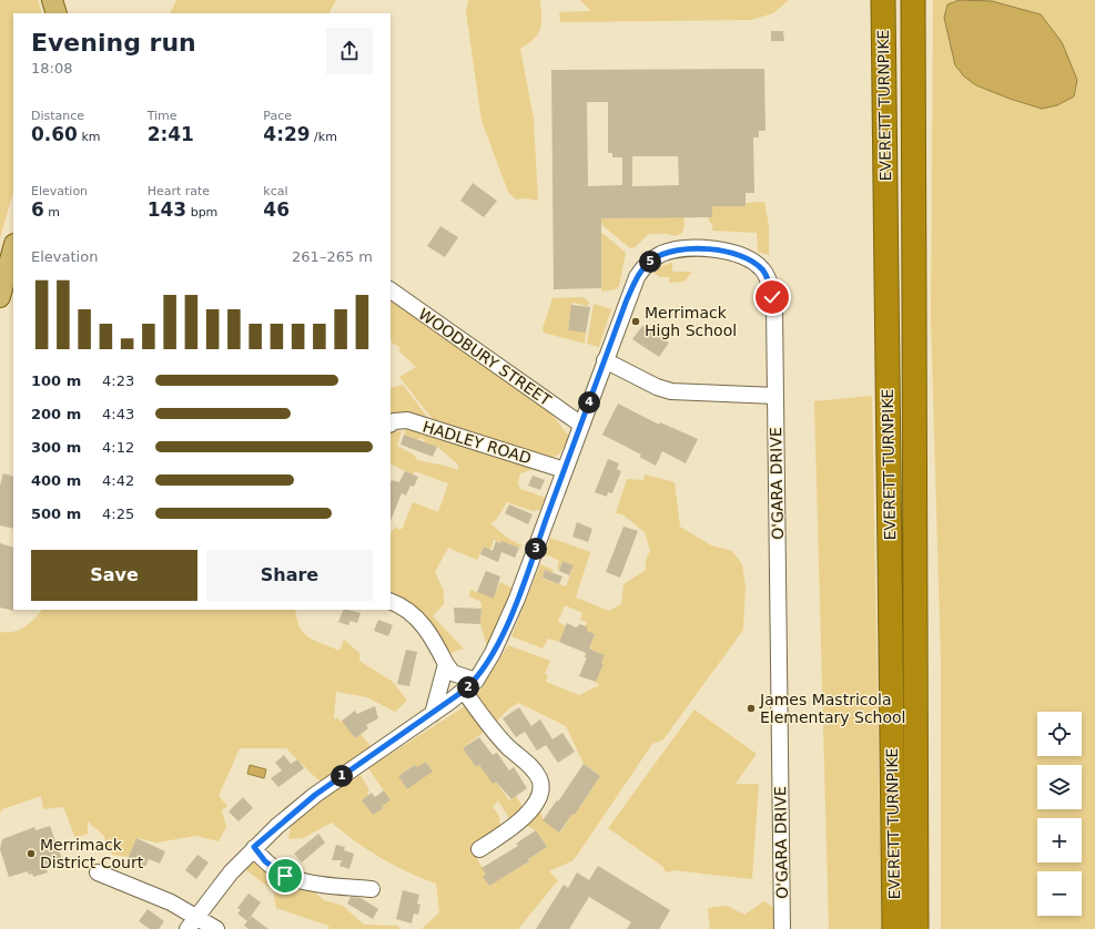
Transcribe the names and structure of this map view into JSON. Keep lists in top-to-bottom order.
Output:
{
  "streets": {
    "highway": ["EVERETT TURNPIKE"],
    "street": ["WOODBURY STREET", "HADLEY ROAD", "O'GARA DRIVE"]
  },
  "crossings": [
    ["WOODBURY STREET", "O'GARA DRIVE"],
    ["HADLEY ROAD", "O'GARA DRIVE"]
  ],
  "places": ["Merrimack High School", "James Mastricola Elementary School", "Merrimack District Court"],
  "page": {
    "heading": ["Evening run", "18:08"],
    "stats": [
      ["Distance", "0.60 km"],
      ["Time", "2:41"],
      ["Pace", "4:29 /km"],
      ["Elevation", "6 m"],
      ["Heart rate", "143 bpm"],
      ["kcal", "46"]
    ],
    "chart": ["Elevation", "261–265 m"],
    "pins": [
      "5",
      "4",
      "3",
      "2",
      "1"
    ],
    "list": [
      {
        "name": "100 m",
        "note": "4:23"
      },
      {
        "name": "200 m",
        "note": "4:43"
      },
      {
        "name": "300 m",
        "note": "4:12"
      },
      {
        "name": "400 m",
        "note": "4:42"
      },
      {
        "name": "500 m",
        "note": "4:25"
      }
    ],
    "buttons": ["Save", "Share"],
    "map_buttons": ["+", "−"]
  }
}
